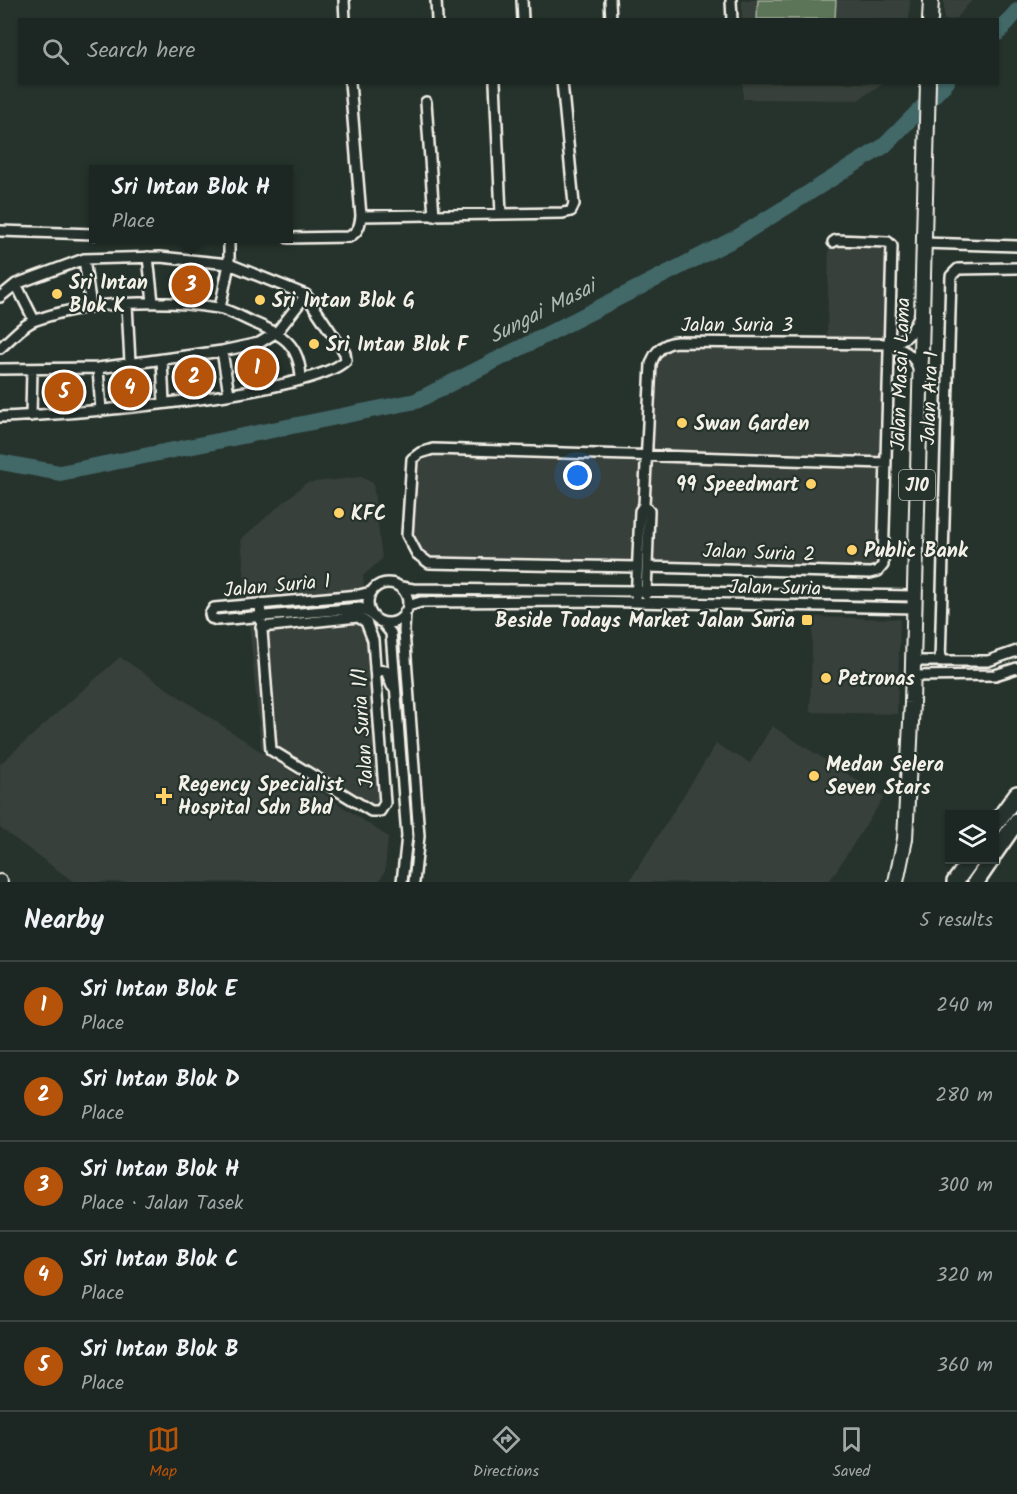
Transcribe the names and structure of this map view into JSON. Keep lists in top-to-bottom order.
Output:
{
  "streets": {
    "main road": ["Jalan Masai Lama", "J10"],
    "street": [
      "Jalan Suria 3",
      "Jalan Ara 1",
      "Jalan Suria 2",
      "Jalan Suria 1",
      "Jalan Suria",
      "Jalan Suria 1/1"
    ]
  },
  "crossings": [
    ["Jalan Suria 3", "Jalan Suria 2"],
    ["Jalan Suria 3", "Jalan Suria"],
    ["Jalan Masai Lama", "Jalan Suria"],
    ["Jalan Suria 1", "Jalan Suria 1/1"]
  ],
  "water": ["Sungai Masai"],
  "places": {
    "other": [
      "Sri Intan Blok K",
      "Sri Intan Blok G",
      "Sri Intan Blok F",
      "Swan Garden",
      "99 Speedmart",
      "KFC",
      "Public Bank",
      "Petronas",
      "Medan Selera Seven Stars"
    ],
    "transit": ["Beside Todays Market Jalan Suria"],
    "health": ["Regency Specialist Hospital Sdn Bhd"]
  },
  "page": {
    "search": "Search here",
    "popup": ["Sri Intan Blok H", "Place"],
    "pins": [
      "3",
      "1",
      "2",
      "4",
      "5"
    ],
    "heading": ["Nearby", "5 results"],
    "list": [
      {
        "mark": "1",
        "name": "Sri Intan Blok E",
        "note": "Place",
        "value": "240 m"
      },
      {
        "mark": "2",
        "name": "Sri Intan Blok D",
        "note": "Place",
        "value": "280 m"
      },
      {
        "mark": "3",
        "name": "Sri Intan Blok H",
        "note": "Place · Jalan Tasek",
        "value": "300 m"
      },
      {
        "mark": "4",
        "name": "Sri Intan Blok C",
        "note": "Place",
        "value": "320 m"
      },
      {
        "mark": "5",
        "name": "Sri Intan Blok B",
        "note": "Place",
        "value": "360 m"
      }
    ],
    "nav": ["Map", "Directions", "Saved"]
  }
}
